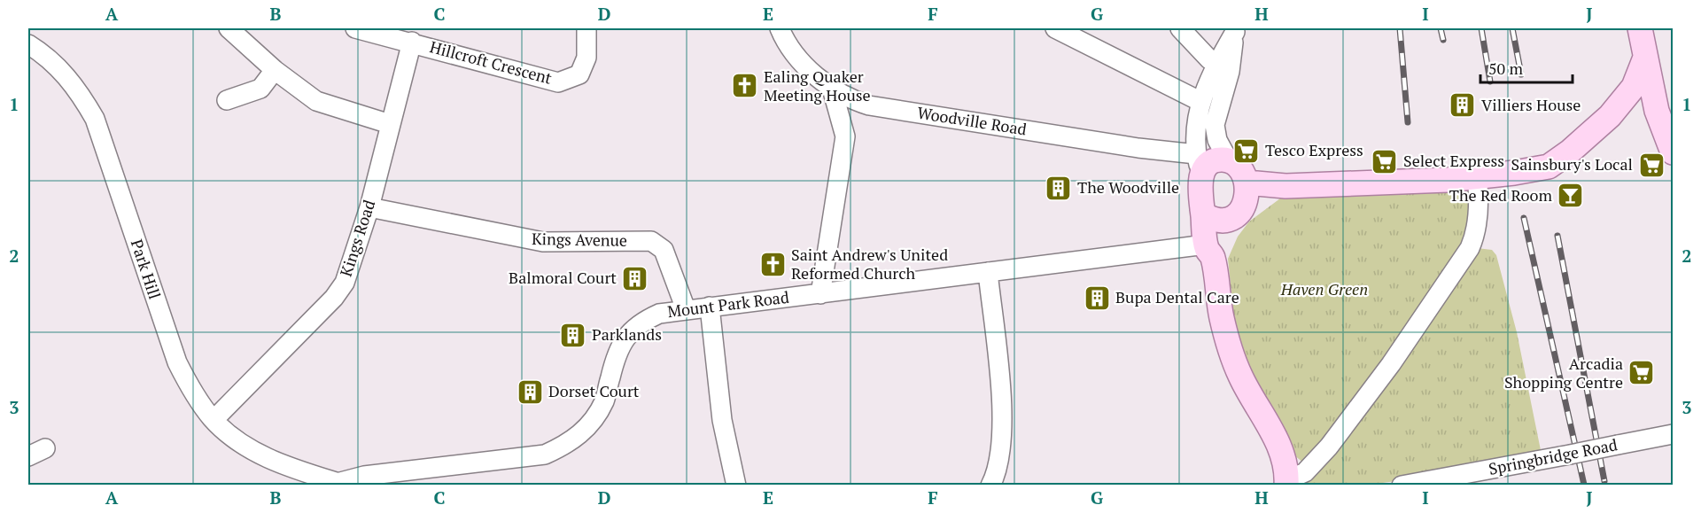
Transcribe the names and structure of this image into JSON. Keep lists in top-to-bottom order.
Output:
{
  "streets": {
    "street": [
      "Hillcroft Crescent",
      "Woodville Road",
      "Kings Road",
      "Kings Avenue",
      "Park Hill",
      "Mount Park Road",
      "Springbridge Road"
    ]
  },
  "crossings": [
    ["Hillcroft Crescent", "Kings Road"],
    ["Kings Road", "Kings Avenue"],
    ["Kings Road", "Park Hill"],
    ["Kings Avenue", "Mount Park Road"],
    ["Park Hill", "Mount Park Road"]
  ],
  "parks": ["Haven Green"],
  "places": {
    "church": ["Ealing Quaker Meeting House", "Saint Andrew's United Reformed Church"],
    "building": [
      "Villiers House",
      "The Woodville",
      "Balmoral Court",
      "Bupa Dental Care",
      "Parklands",
      "Dorset Court"
    ],
    "supermarket": [
      "Tesco Express",
      "Select Express",
      "Sainsbury's Local",
      "Arcadia Shopping Centre"
    ],
    "bar": ["The Red Room"]
  },
  "scale_bar": "50 m",
  "grid": {
    "columns": [
      "A",
      "B",
      "C",
      "D",
      "E",
      "F",
      "G",
      "H",
      "I",
      "J"
    ],
    "rows": ["1", "2", "3"]
  }
}
